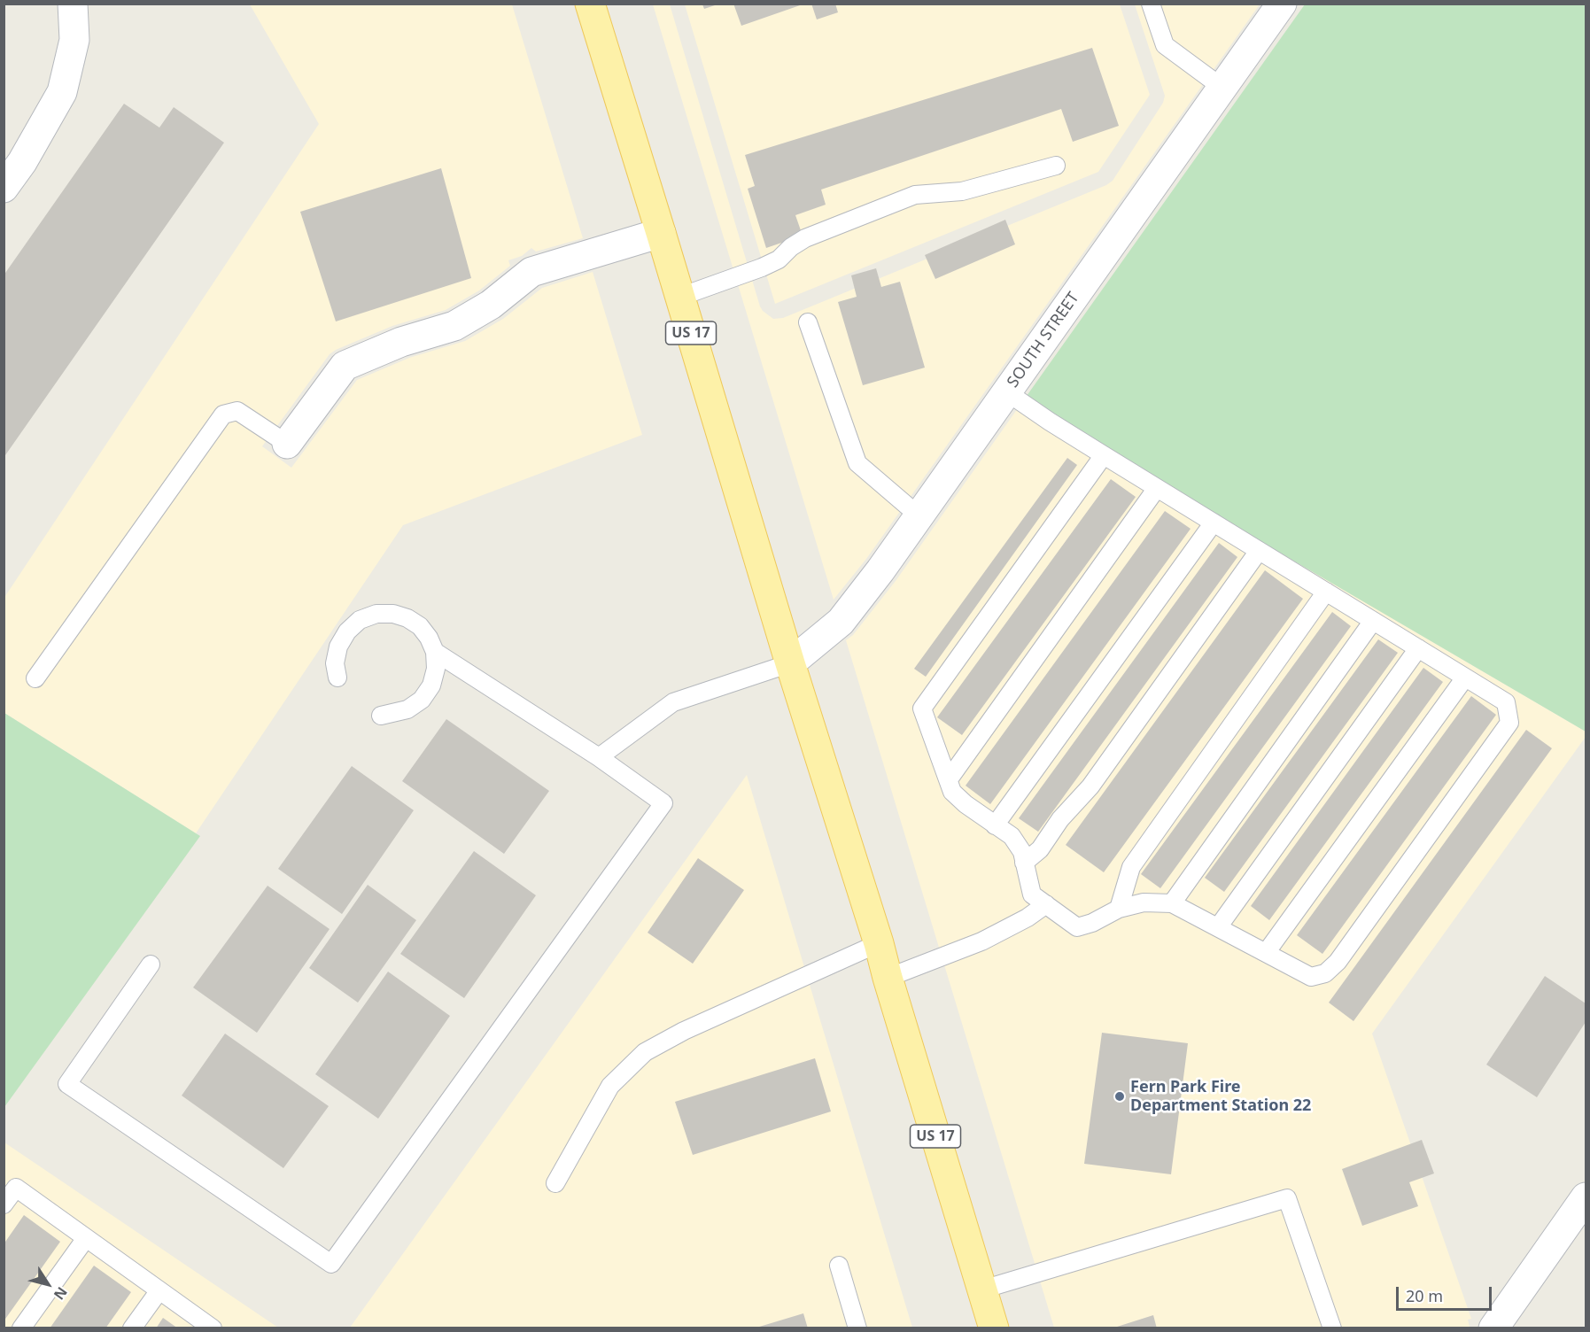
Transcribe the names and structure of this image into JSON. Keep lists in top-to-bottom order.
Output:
{
  "streets": {
    "main road": ["US 17"],
    "street": ["SOUTH STREET"]
  },
  "crossings": [
    ["US 17", "SOUTH STREET"]
  ],
  "places": ["Fern Park Fire Department Station 22"],
  "scale_bar": "20 m",
  "north": "bottom right"
}
